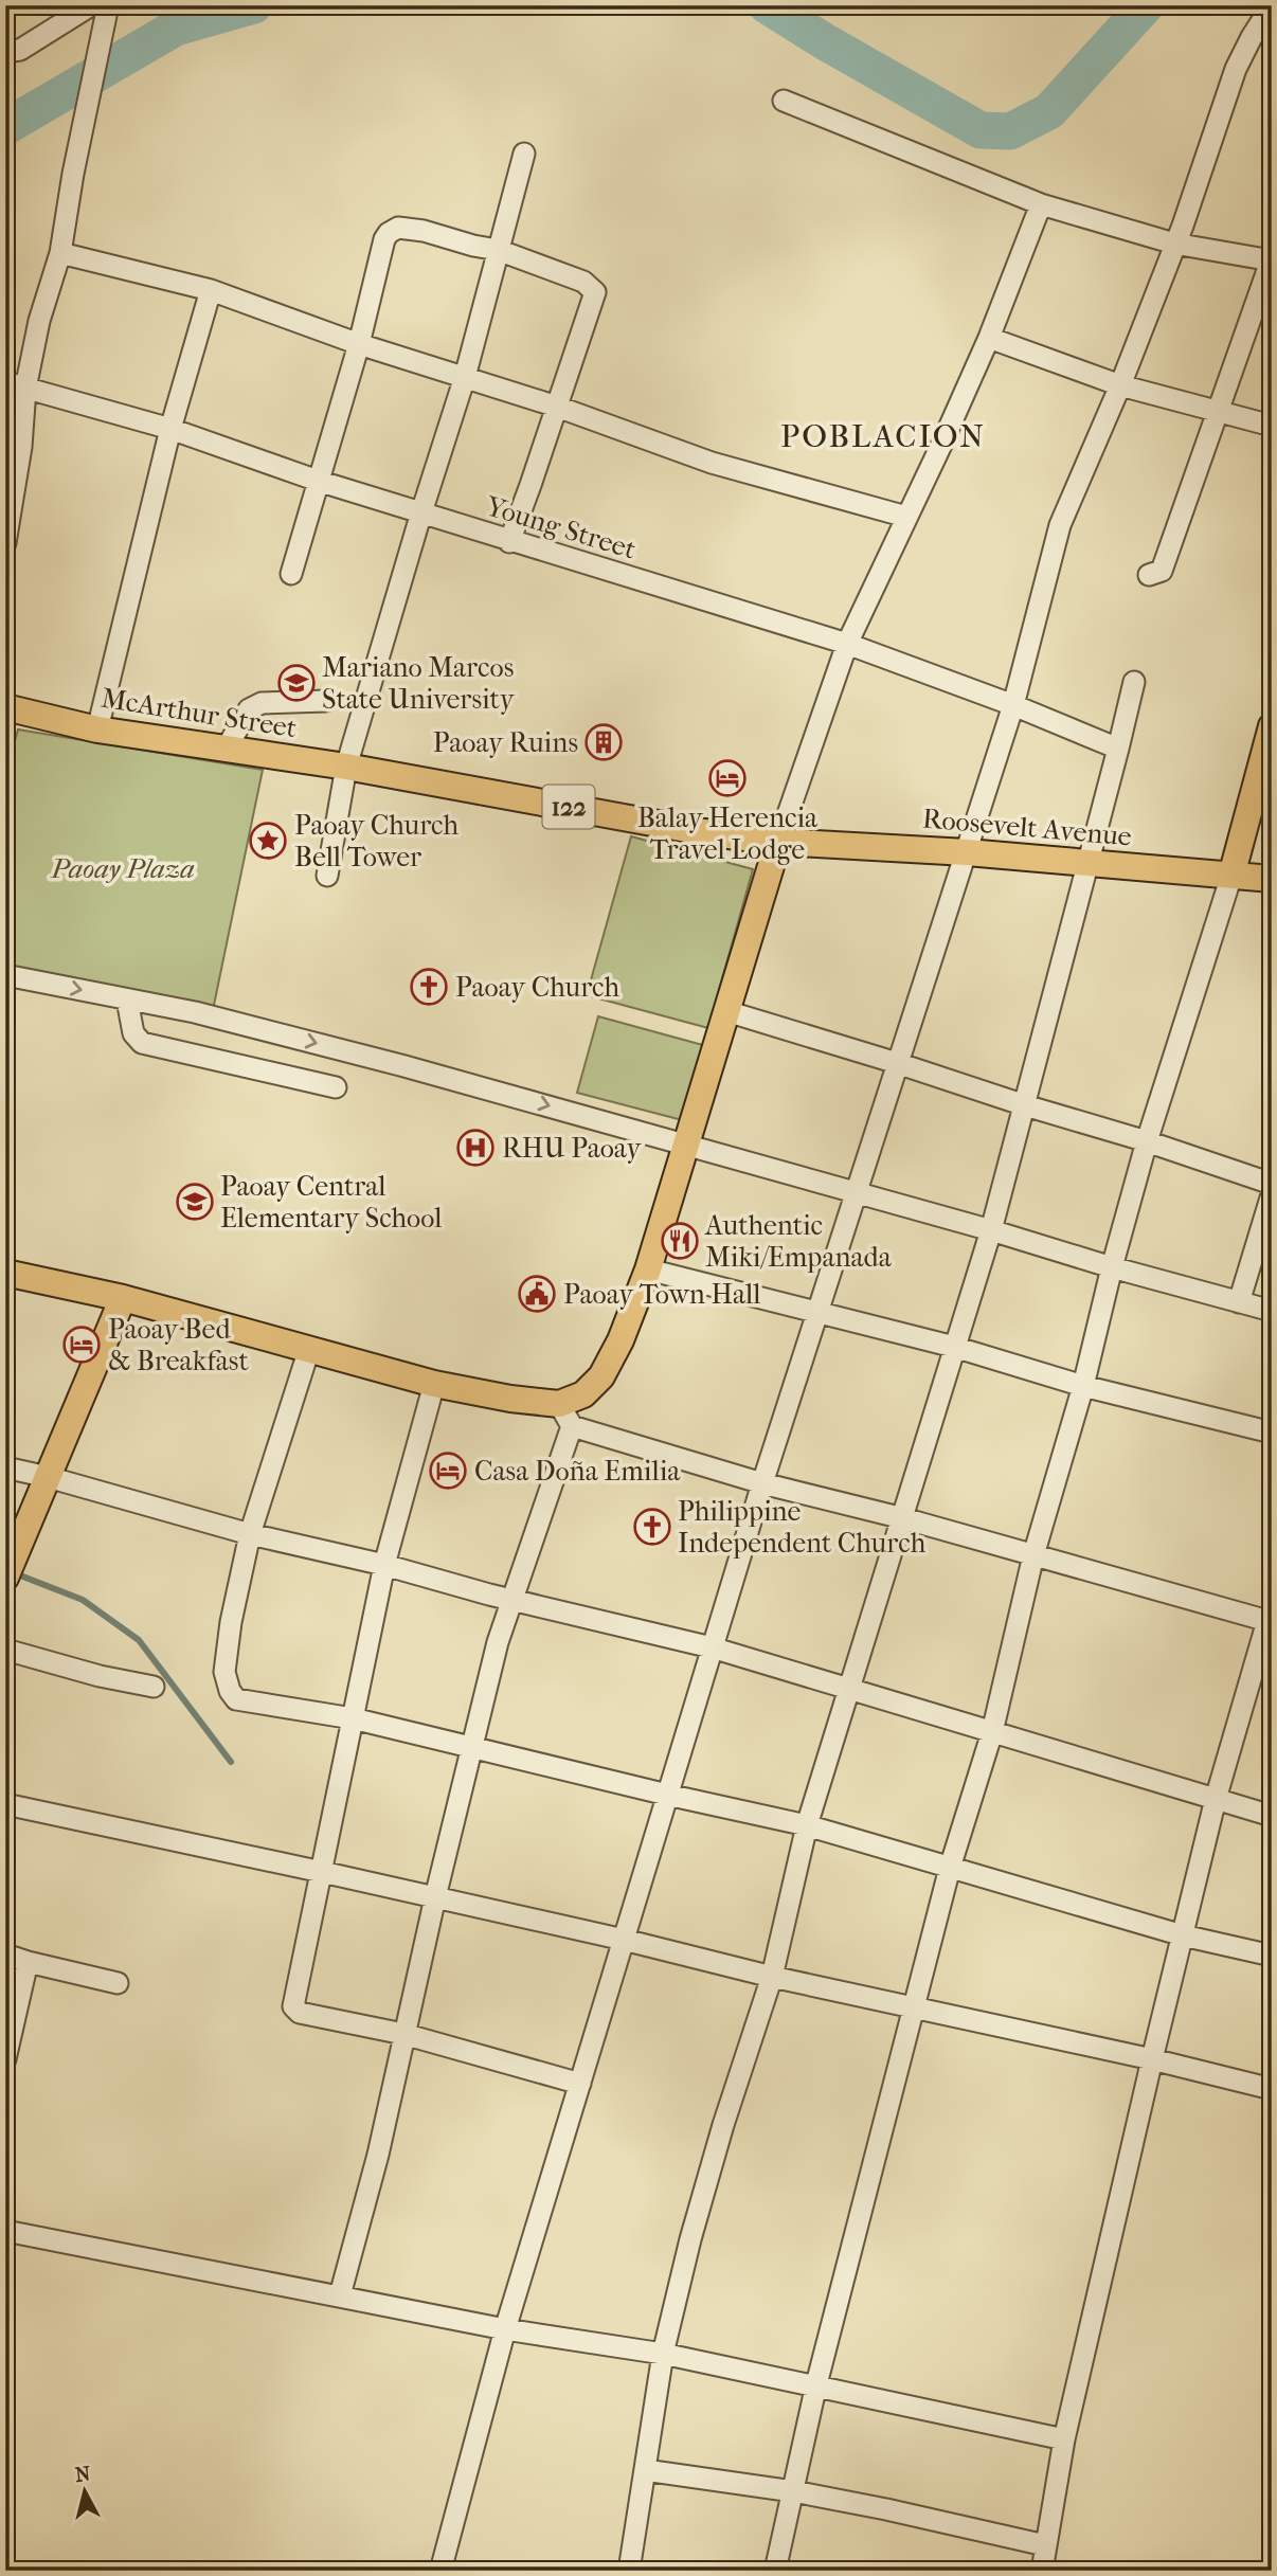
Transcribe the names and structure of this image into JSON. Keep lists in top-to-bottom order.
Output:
{
  "streets": {
    "main road": ["McArthur Street", "122", "Roosevelt Avenue"],
    "street": ["Young Street"]
  },
  "crossings": [
    ["McArthur Street", "Roosevelt Avenue"]
  ],
  "districts": ["POBLACION"],
  "parks": ["Paoay Plaza"],
  "places": {
    "school or university": ["Mariano Marcos State University", "Paoay Central Elementary School"],
    "building": ["Paoay Ruins"],
    "hotel": ["Balay Herencia Travel Lodge", "Paoay Bed & Breakfast", "Casa Doña Emilia"],
    "place": ["Paoay Church Bell Tower"],
    "church": ["Paoay Church", "Philippine Independent Church"],
    "hospital": ["RHU Paoay"],
    "restaurant": ["Authentic Miki/Empanada"],
    "public building": ["Paoay Town Hall"]
  },
  "north": "top"
}
